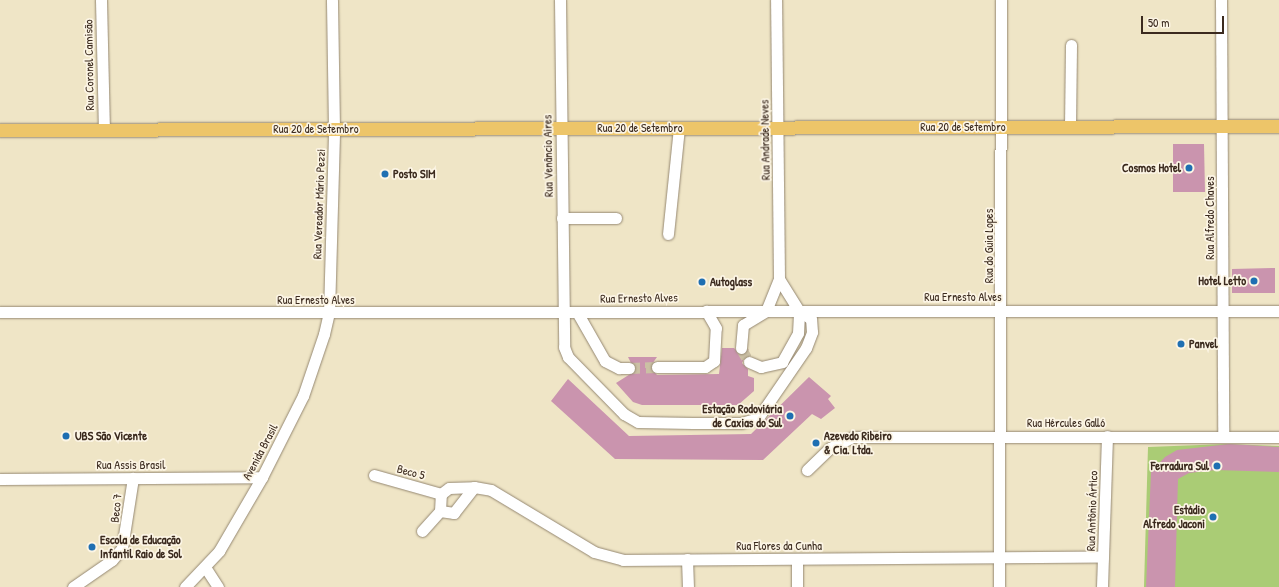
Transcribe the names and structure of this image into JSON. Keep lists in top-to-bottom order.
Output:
{
  "streets": {
    "main road": ["Rua 20 de Setembro"],
    "street": [
      "Rua Coronel Camisão",
      "Rua Andrade Neves",
      "Rua Venâncio Aires",
      "Rua Vereador Mário Pezzi",
      "Rua Alfredo Chaves",
      "Rua do Guia Lopes",
      "Rua Ernesto Alves",
      "Rua Hércules Galló",
      "Avenida Brasil",
      "Rua Assis Brasil",
      "Beco 5",
      "Beco 7",
      "Rua Antônio Ártico",
      "Rua Flores da Cunha"
    ]
  },
  "crossings": [
    ["Rua Coronel Camisão", "Rua 20 de Setembro"],
    ["Rua 20 de Setembro", "Rua Andrade Neves"],
    ["Rua 20 de Setembro", "Rua Venâncio Aires"],
    ["Rua 20 de Setembro", "Rua Vereador Mário Pezzi"],
    ["Rua 20 de Setembro", "Rua Alfredo Chaves"],
    ["Rua 20 de Setembro", "Rua do Guia Lopes"],
    ["Rua Andrade Neves", "Rua Ernesto Alves"],
    ["Rua Venâncio Aires", "Rua Ernesto Alves"],
    ["Rua Vereador Mário Pezzi", "Rua Ernesto Alves"],
    ["Rua Vereador Mário Pezzi", "Avenida Brasil"],
    ["Rua Alfredo Chaves", "Rua Ernesto Alves"],
    ["Rua Alfredo Chaves", "Rua Hércules Galló"],
    ["Rua do Guia Lopes", "Rua Ernesto Alves"],
    ["Rua do Guia Lopes", "Rua Hércules Galló"],
    ["Rua do Guia Lopes", "Rua Flores da Cunha"],
    ["Rua Ernesto Alves", "Avenida Brasil"],
    ["Rua Hércules Galló", "Rua Antônio Ártico"],
    ["Avenida Brasil", "Rua Assis Brasil"],
    ["Rua Assis Brasil", "Beco 7"],
    ["Beco 5", "Rua Flores da Cunha"],
    ["Rua Antônio Ártico", "Rua Flores da Cunha"]
  ],
  "places": [
    "Cosmos Hotel",
    "Posto SIM",
    "Hotel Letto",
    "Autoglass",
    "Panvel",
    "Estação Rodoviária de Caxias do Sul",
    "UBS São Vicente",
    "Azevedo Ribeiro & Cia. Ltda.",
    "Ferradura Sul",
    "Estádio Alfredo Jaconi",
    "Escola de Educação Infantil Raio de Sol"
  ],
  "scale_bar": "50 m"
}
